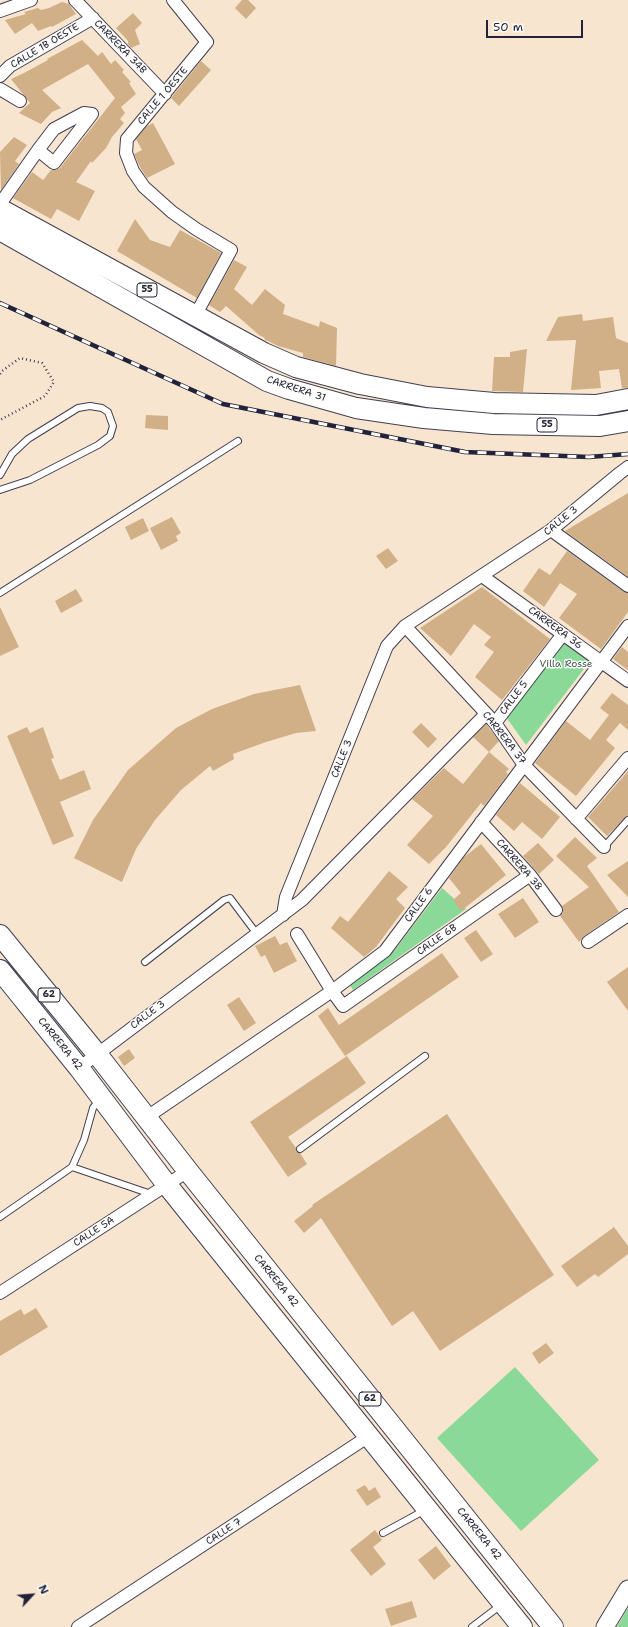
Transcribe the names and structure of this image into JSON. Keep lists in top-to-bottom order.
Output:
{
  "streets": {
    "highway": [
      "55",
      "CARRERA 31",
      "62",
      "CARRERA 42"
    ],
    "street": [
      "CALLE 1B OESTE",
      "CARRERA 34B",
      "CALLE 1 OESTE",
      "CALLE 3",
      "CARRERA 36",
      "CALLE 5",
      "CARRERA 37",
      "CARRERA 38",
      "CALLE 6",
      "CALLE 6B",
      "CALLE 5A",
      "CALLE 7"
    ]
  },
  "crossings": [
    ["CALLE 1B OESTE", "CARRERA 34B"],
    ["CARRERA 34B", "CALLE 1 OESTE"],
    ["CALLE 1 OESTE", "55"],
    ["CALLE 3", "CARRERA 36"],
    ["CALLE 3", "CARRERA 37"],
    ["CALLE 3", "CARRERA 42"],
    ["CARRERA 36", "CALLE 5"],
    ["CARRERA 36", "CALLE 6"],
    ["CALLE 5", "CARRERA 37"],
    ["CARRERA 37", "CALLE 6"],
    ["CARRERA 38", "CALLE 6"],
    ["CARRERA 38", "CALLE 6B"],
    ["CALLE 6", "CALLE 6B"],
    ["CALLE 6", "CARRERA 42"],
    ["CARRERA 42", "CALLE 5A"],
    ["CARRERA 42", "CALLE 7"]
  ],
  "parks": ["Villa Rosse"],
  "scale_bar": "50 m",
  "north": "top right"
}
